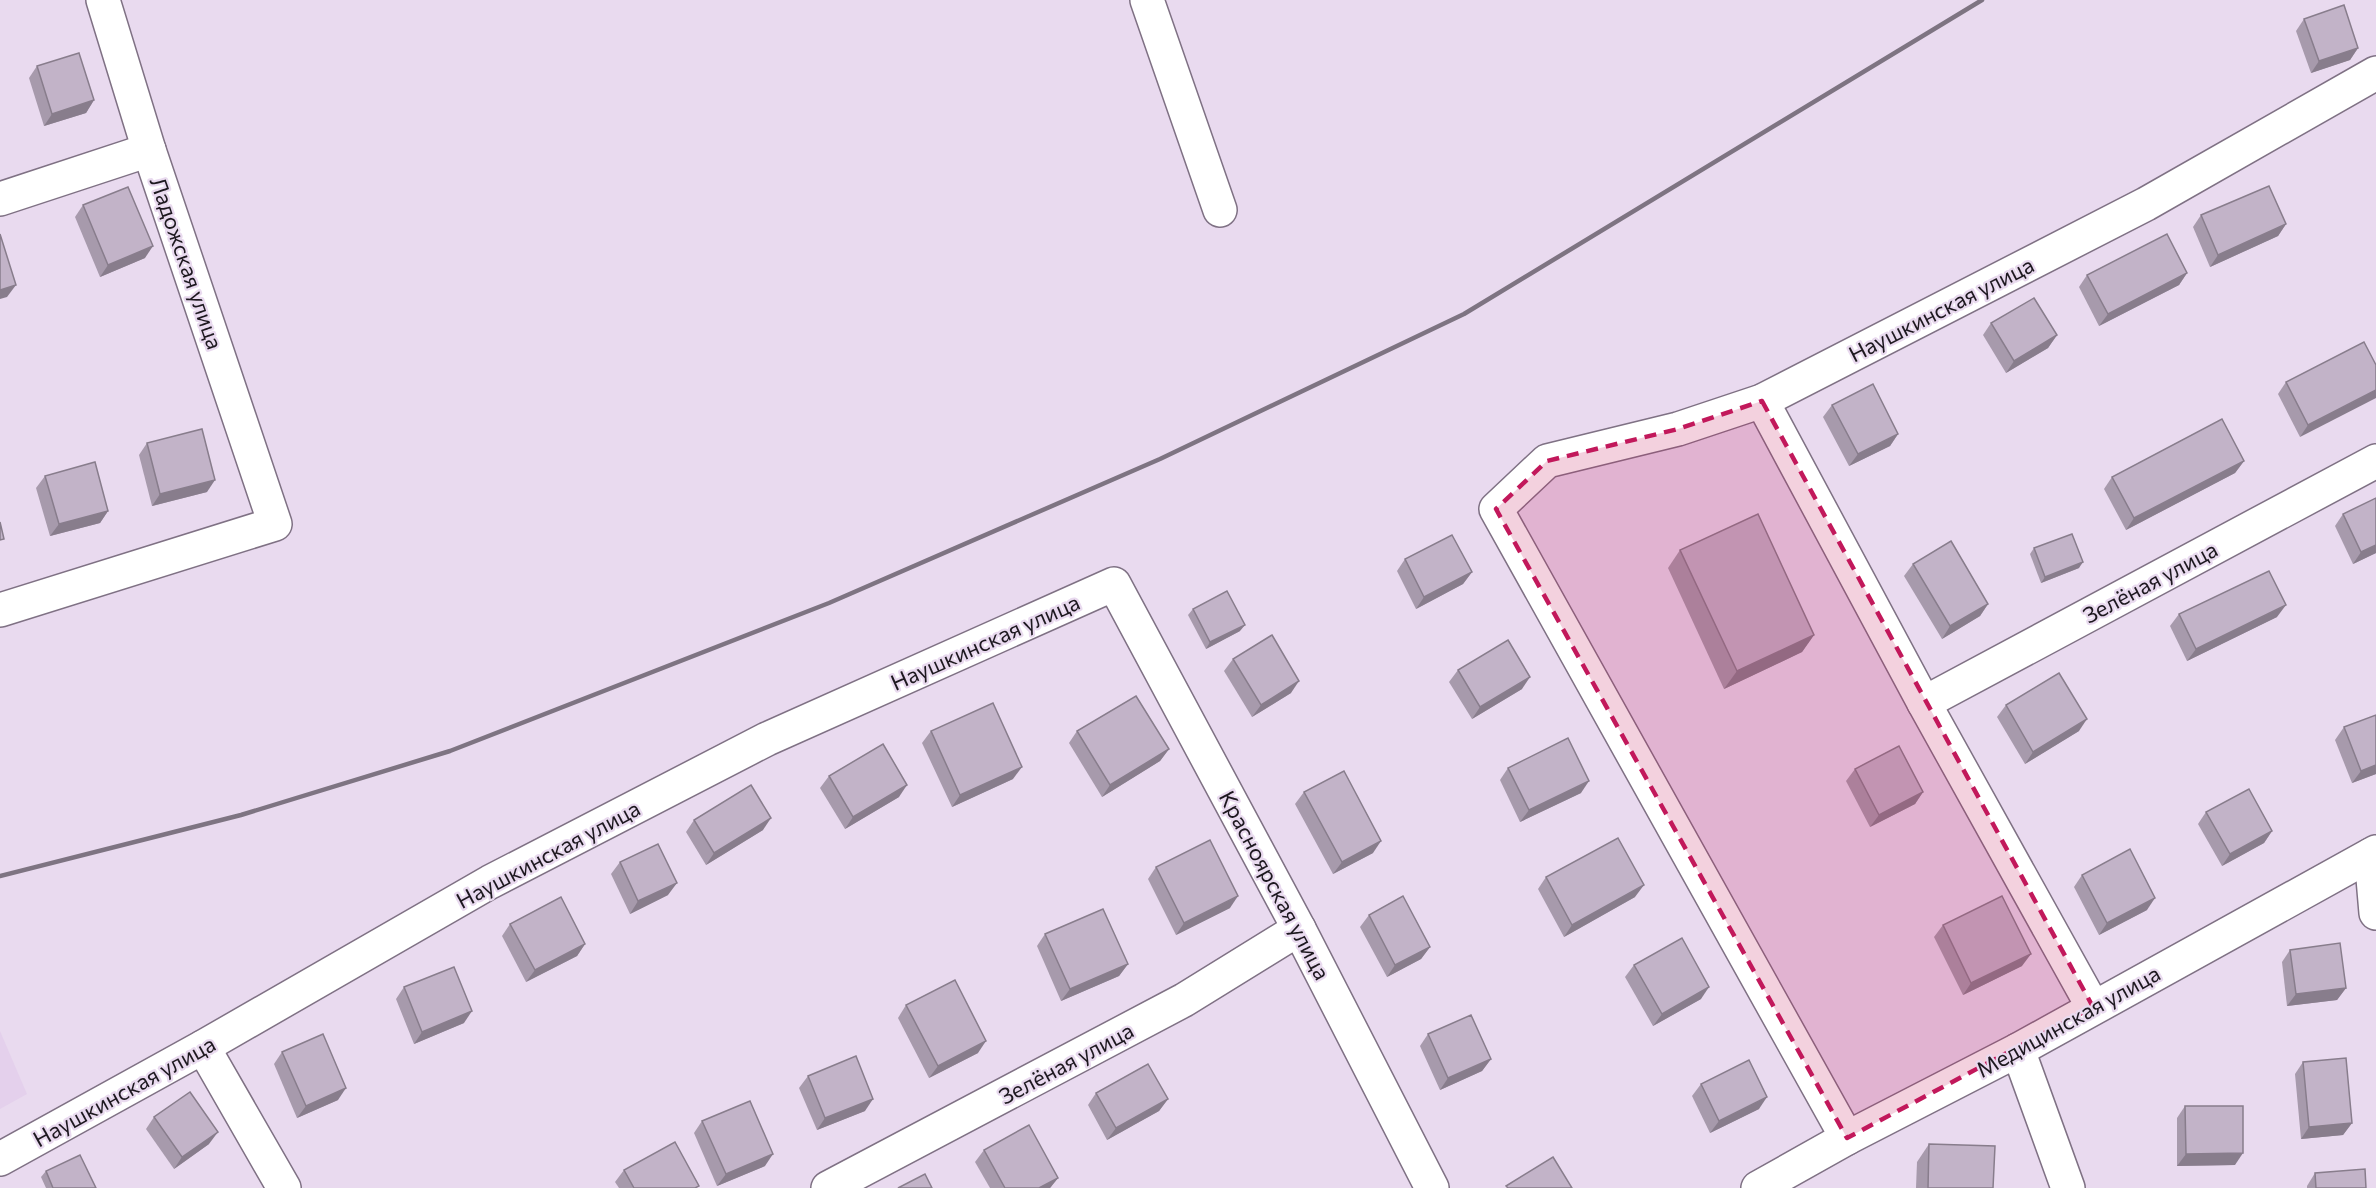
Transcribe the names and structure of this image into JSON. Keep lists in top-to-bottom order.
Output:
{
  "streets": {
    "street": [
      "Ладожская улица",
      "Наушкинская улица",
      "Зелёная улица",
      "Красноярская улица",
      "Медицинская улица"
    ]
  },
  "crossings": [
    ["Наушкинская улица", "Красноярская улица"],
    ["Наушкинская улица", "Медицинская улица"],
    ["Зелёная улица", "Красноярская улица"]
  ]
}
